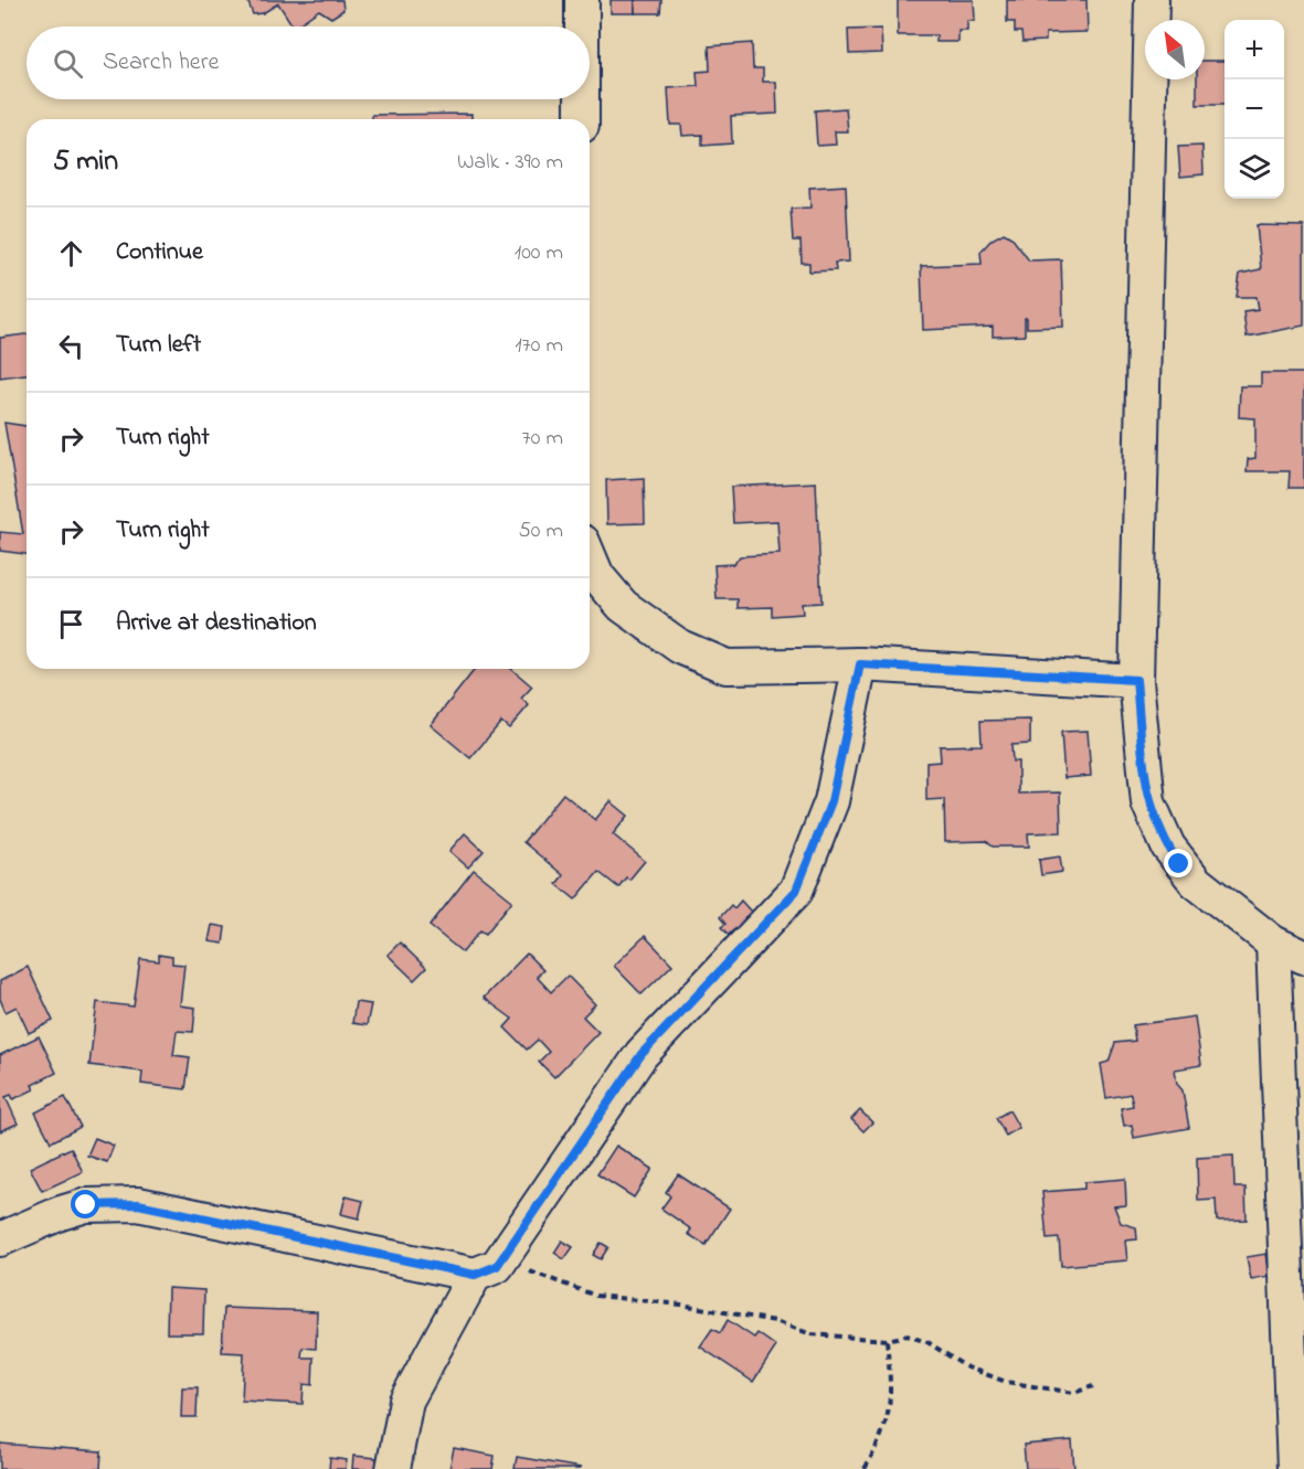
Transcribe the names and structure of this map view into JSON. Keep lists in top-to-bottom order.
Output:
{
  "north": "top left",
  "page": {
    "map_buttons": ["+", "−"],
    "search": "Search here",
    "heading": ["5 min", "Walk · 390 m"],
    "list": [
      ["Continue", "100 m"],
      ["Turn left", "170 m"],
      ["Turn right", "70 m"],
      ["Turn right", "50 m"],
      "Arrive at destination"
    ]
  }
}
